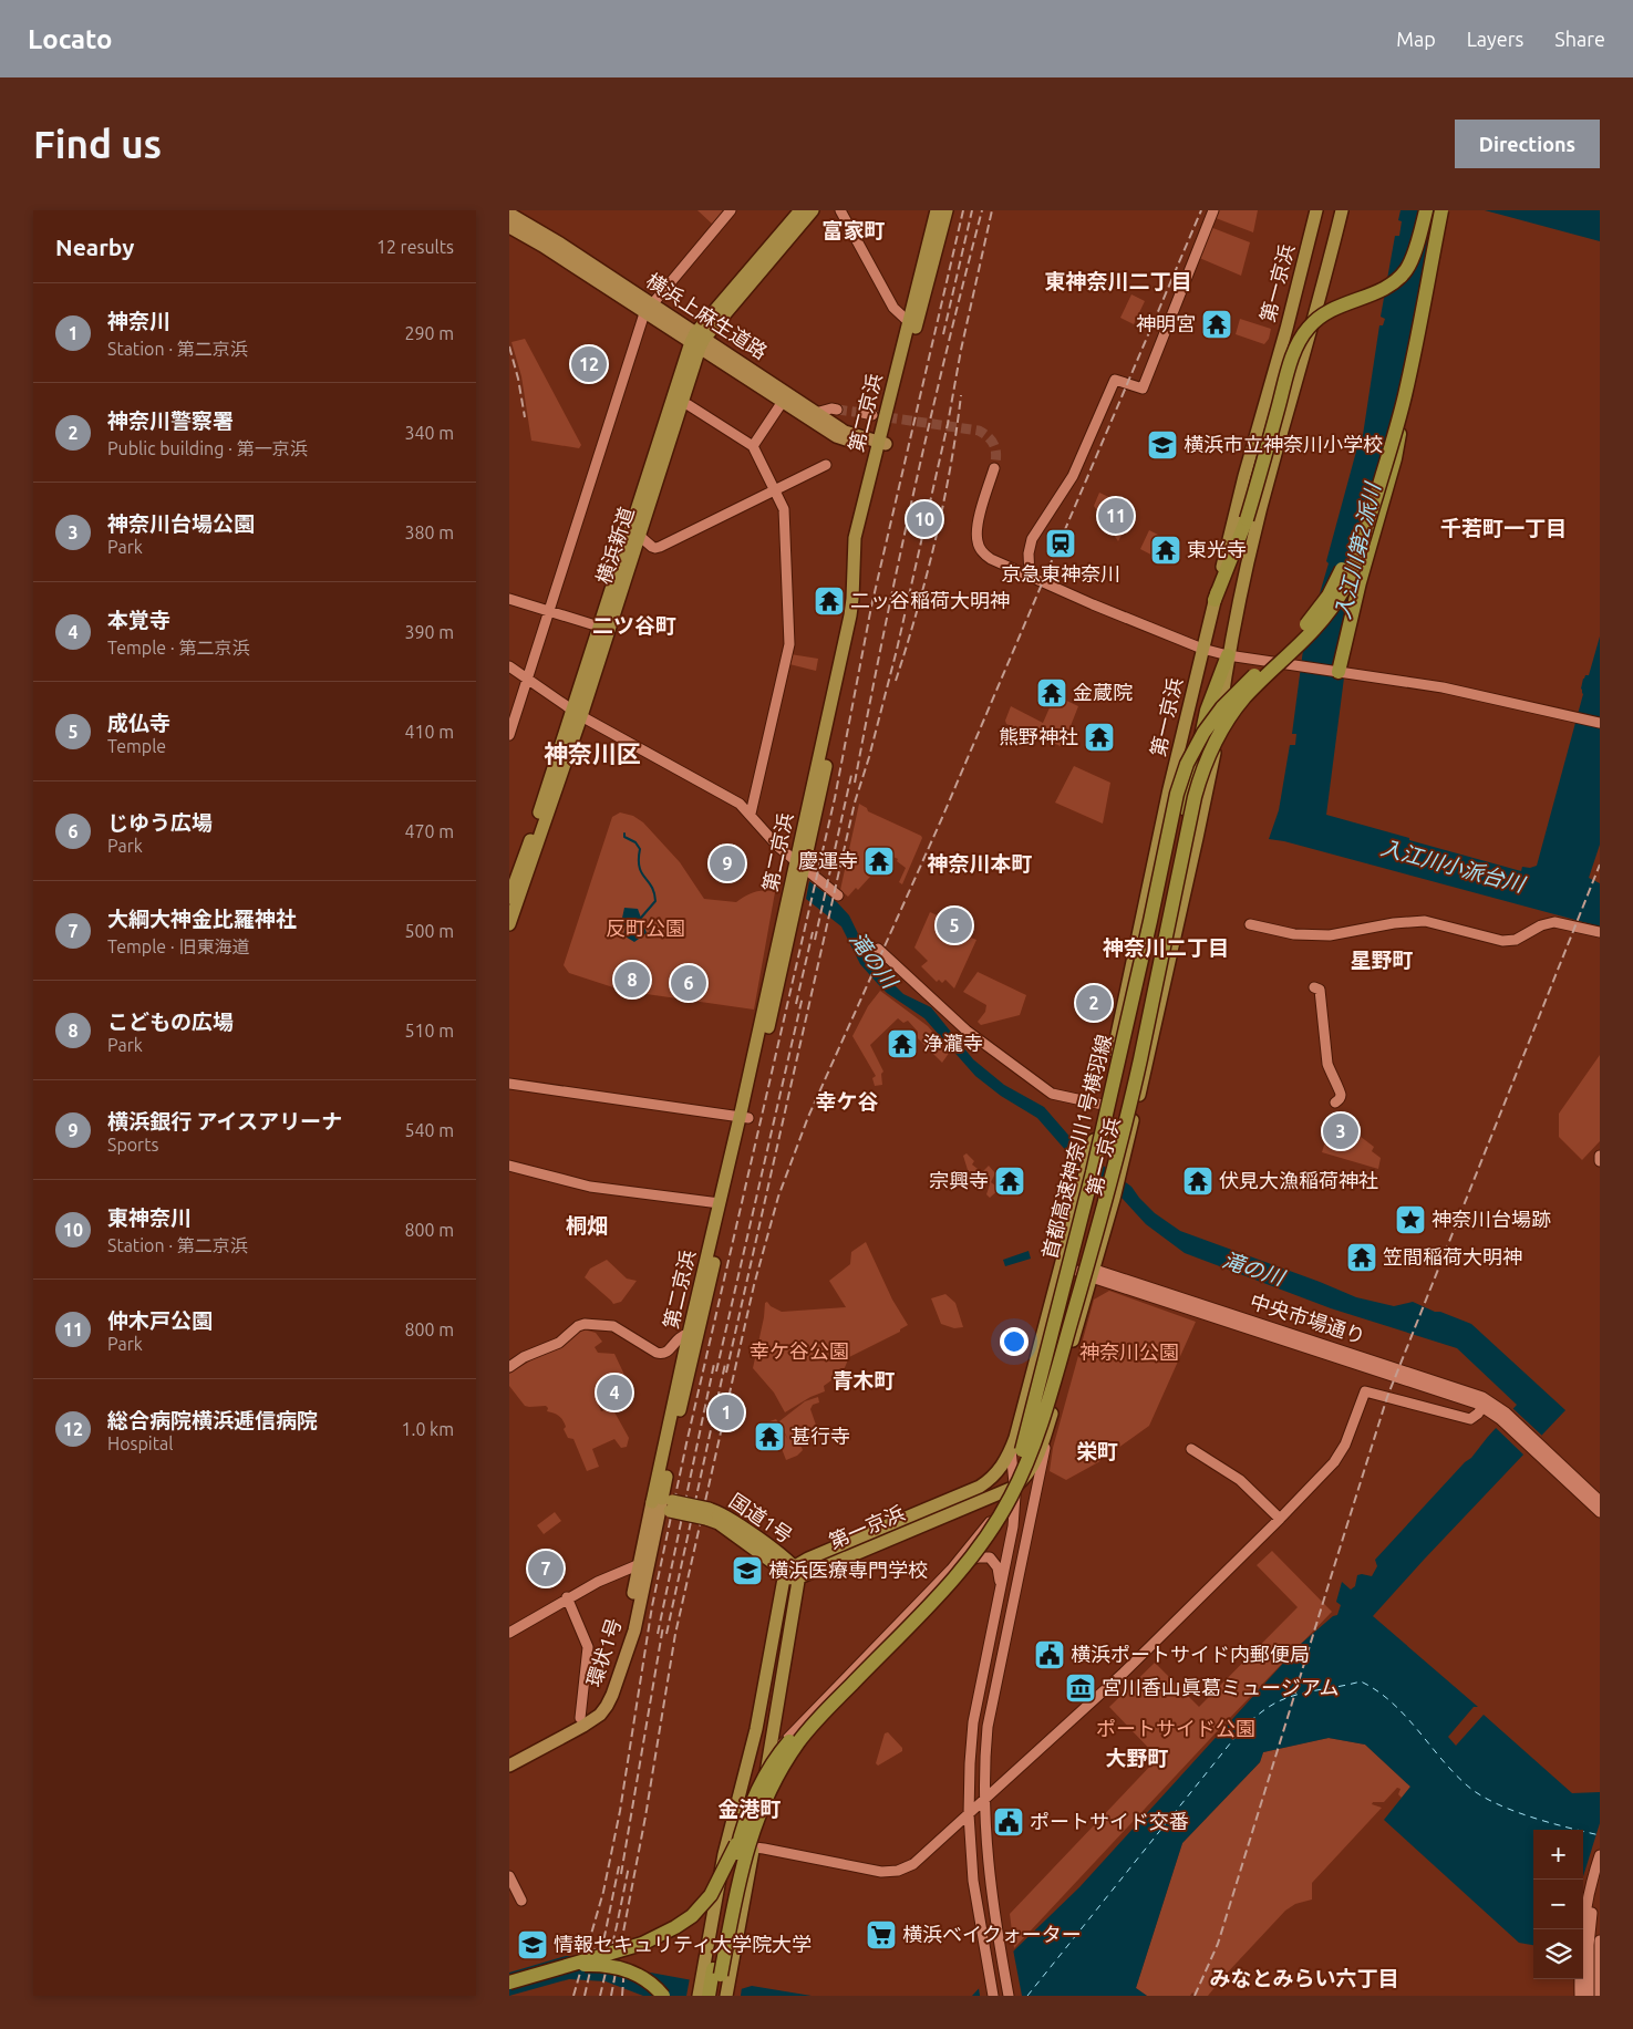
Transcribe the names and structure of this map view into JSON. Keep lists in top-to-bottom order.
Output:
{
  "streets": {
    "highway": [
      "第一京浜",
      "第二京浜",
      "横浜新道",
      "首都高速神奈川1号横羽線",
      "国道1号"
    ],
    "main road": ["横浜上麻生道路", "環状1号"],
    "street": ["中央市場通り"]
  },
  "crossings": [
    ["第一京浜", "首都高速神奈川1号横羽線"],
    ["第一京浜", "中央市場通り"],
    ["第一京浜", "国道1号"],
    ["横浜上麻生道路", "第二京浜"],
    ["横浜上麻生道路", "横浜新道"],
    ["第二京浜", "国道1号"],
    ["第二京浜", "環状1号"],
    ["国道1号", "環状1号"]
  ],
  "districts": [
    "富家町",
    "東神奈川二丁目",
    "千若町一丁目",
    "二ツ谷町",
    "神奈川区",
    "神奈川本町",
    "神奈川二丁目",
    "星野町",
    "幸ケ谷",
    "桐畑",
    "青木町",
    "栄町",
    "大野町",
    "金港町",
    "みなとみらい六丁目"
  ],
  "water": ["入江川第2派川", "入江川小派台川", "滝の川"],
  "parks": [
    "反町公園",
    "幸ケ谷公園",
    "神奈川公園",
    "ポートサイド公園"
  ],
  "places": {
    "temple": [
      "神明宮",
      "東光寺",
      "二ッ谷稲荷大明神",
      "金蔵院",
      "熊野神社",
      "慶運寺",
      "浄瀧寺",
      "宗興寺",
      "伏見大漁稲荷神社",
      "笠間稲荷大明神",
      "甚行寺"
    ],
    "school or university": ["横浜市立神奈川小学校", "横浜医療専門学校", "情報セキュリティ大学院大学"],
    "station": ["京急東神奈川"],
    "place": ["神奈川台場跡"],
    "public building": ["横浜ポートサイド内郵便局", "ポートサイド交番"],
    "museum": ["宮川香山眞葛ミュージアム"],
    "supermarket": ["横浜ベイクォーター"]
  },
  "page": {
    "header": "Locato",
    "nav": ["Map", "Layers", "Share"],
    "buttons": "Directions",
    "title": "Find us",
    "heading": ["Nearby", "12 results"],
    "list": [
      {
        "mark": "1",
        "name": "神奈川",
        "note": "Station · 第二京浜",
        "value": "290 m"
      },
      {
        "mark": "2",
        "name": "神奈川警察署",
        "note": "Public building · 第一京浜",
        "value": "340 m"
      },
      {
        "mark": "3",
        "name": "神奈川台場公園",
        "note": "Park",
        "value": "380 m"
      },
      {
        "mark": "4",
        "name": "本覚寺",
        "note": "Temple · 第二京浜",
        "value": "390 m"
      },
      {
        "mark": "5",
        "name": "成仏寺",
        "note": "Temple",
        "value": "410 m"
      },
      {
        "mark": "6",
        "name": "じゆう広場",
        "note": "Park",
        "value": "470 m"
      },
      {
        "mark": "7",
        "name": "大綱大神金比羅神社",
        "note": "Temple · 旧東海道",
        "value": "500 m"
      },
      {
        "mark": "8",
        "name": "こどもの広場",
        "note": "Park",
        "value": "510 m"
      },
      {
        "mark": "9",
        "name": "横浜銀行 アイスアリーナ",
        "note": "Sports",
        "value": "540 m"
      },
      {
        "mark": "10",
        "name": "東神奈川",
        "note": "Station · 第二京浜",
        "value": "800 m"
      },
      {
        "mark": "11",
        "name": "仲木戸公園",
        "note": "Park",
        "value": "800 m"
      },
      {
        "mark": "12",
        "name": "総合病院横浜逓信病院",
        "note": "Hospital",
        "value": "1.0 km"
      }
    ],
    "pins": [
      "12",
      "11",
      "10",
      "9",
      "5",
      "8",
      "6",
      "2",
      "3",
      "4",
      "1",
      "7"
    ],
    "map_buttons": ["+", "−"]
  }
}
